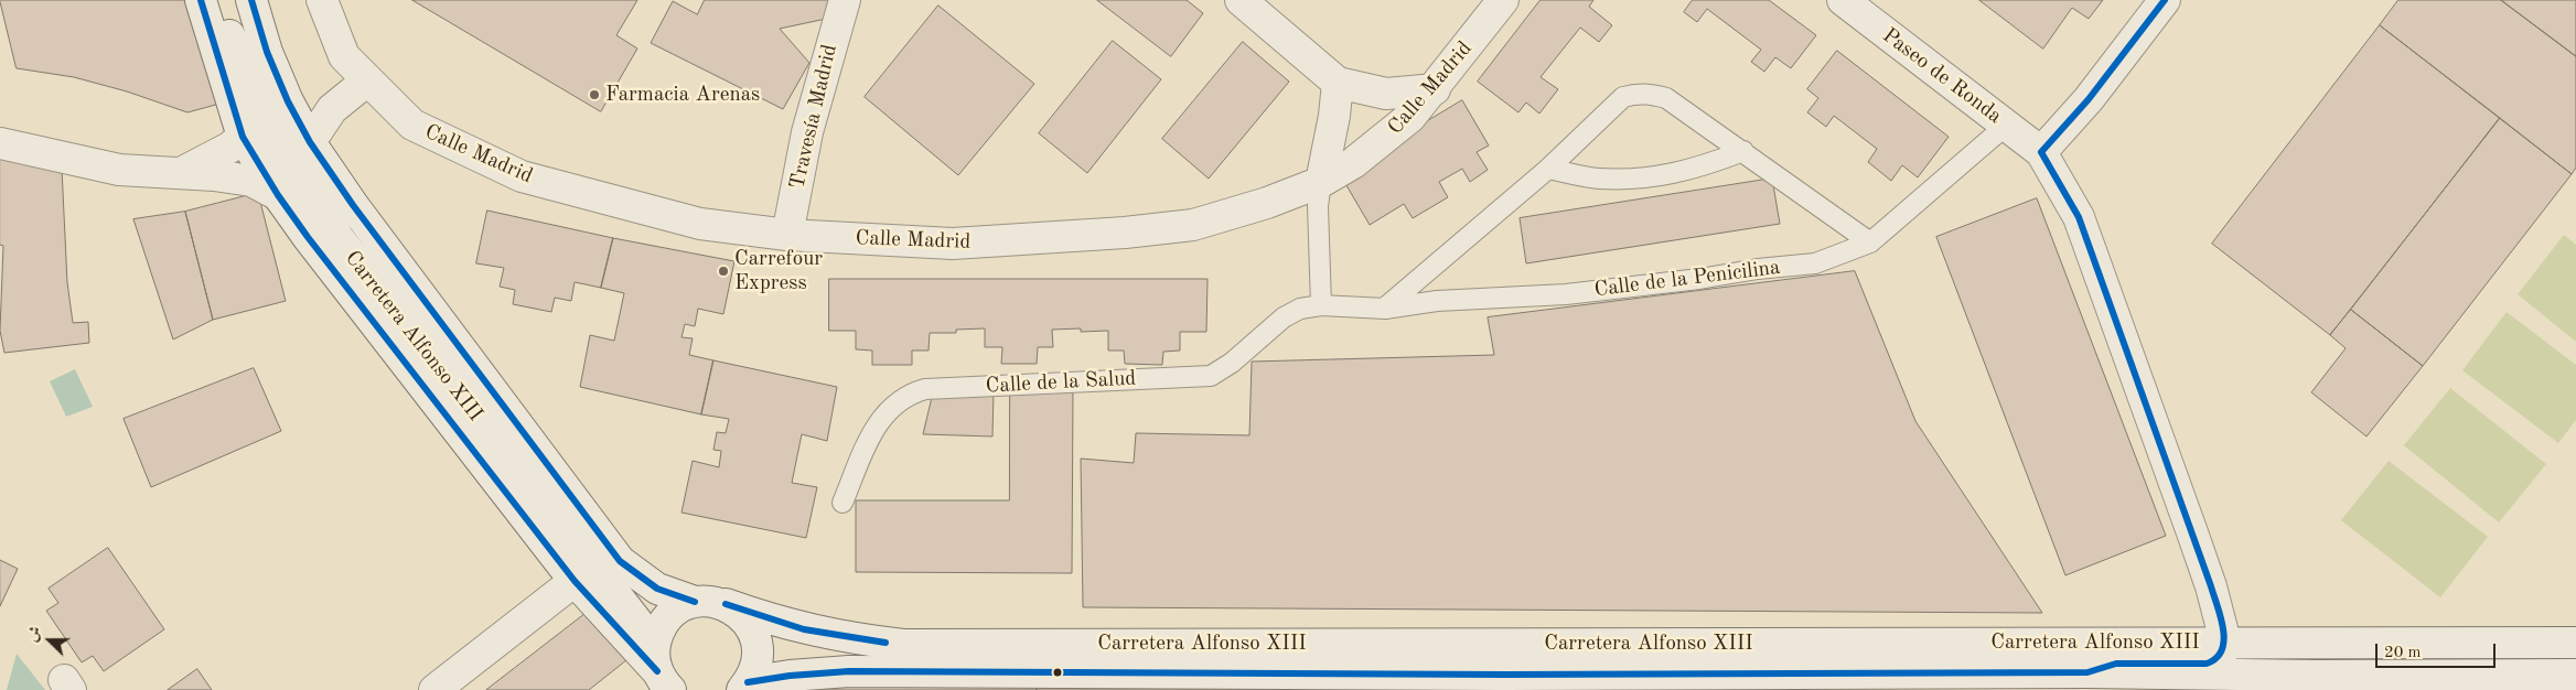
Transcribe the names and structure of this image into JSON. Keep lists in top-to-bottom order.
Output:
{
  "streets": {
    "street": [
      "Paseo de Ronda",
      "Calle Madrid",
      "Travesía Madrid",
      "Carretera Alfonso XIII"
    ],
    "lane": ["Calle de la Penicilina", "Calle de la Salud"]
  },
  "crossings": [
    ["Paseo de Ronda", "Calle de la Penicilina"],
    ["Calle Madrid", "Travesía Madrid"],
    ["Calle de la Penicilina", "Calle de la Salud"]
  ],
  "places": ["Farmacia Arenas", "Carrefour Express"],
  "scale_bar": "20 m",
  "north": "left"
}
